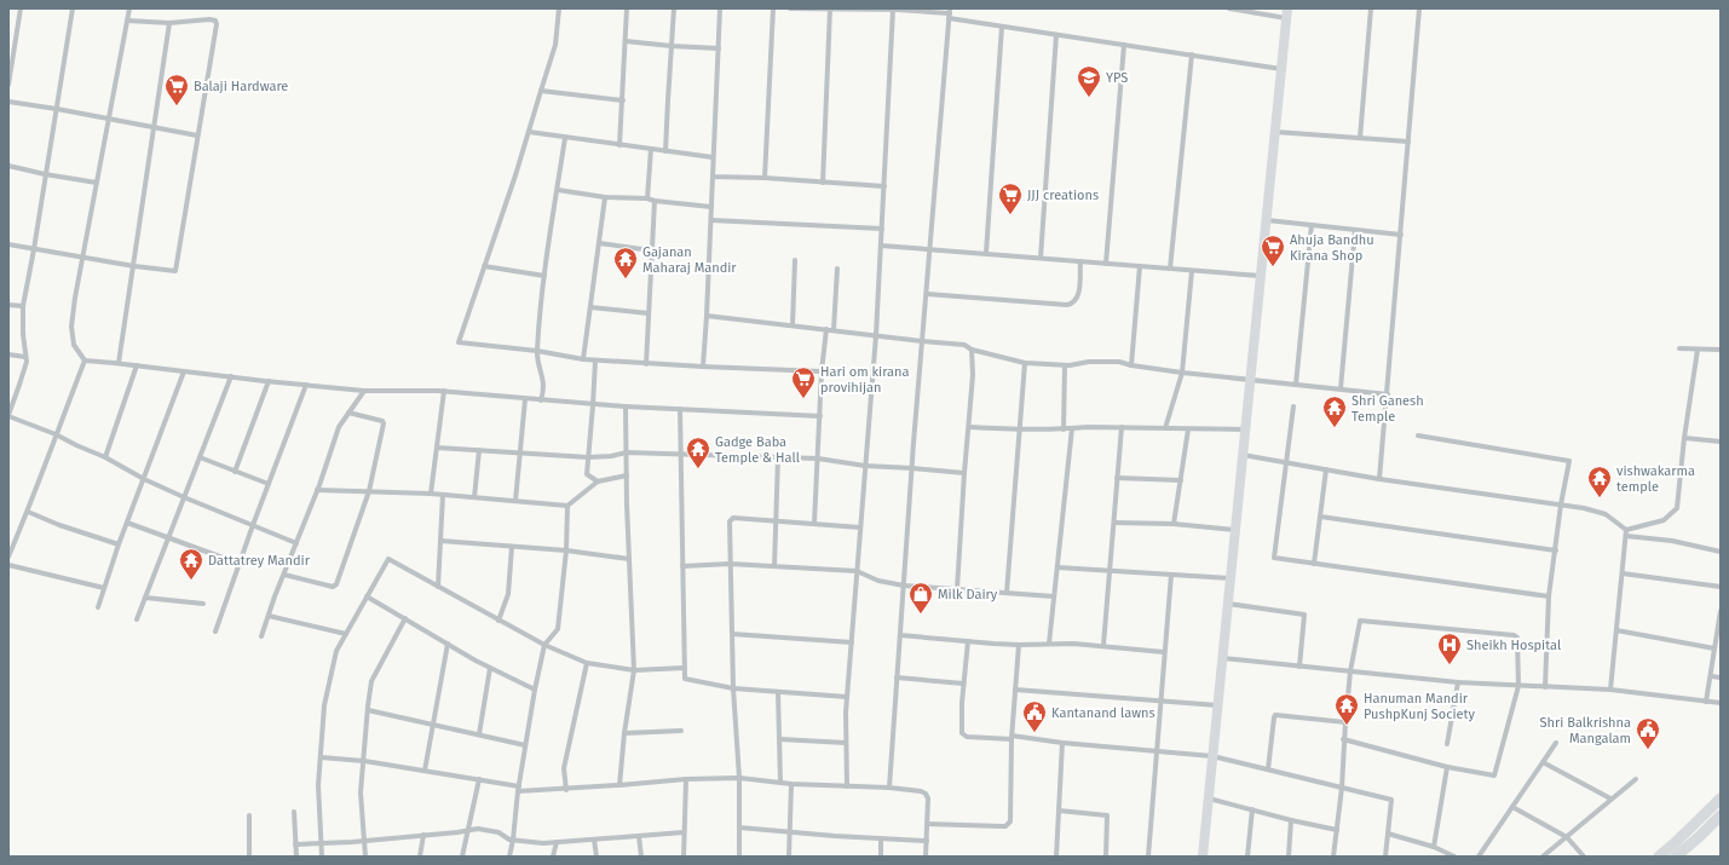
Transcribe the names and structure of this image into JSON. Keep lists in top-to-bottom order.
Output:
{
  "places": {
    "school or university": ["YPS"],
    "supermarket": [
      "Balaji Hardware",
      "JJJ creations",
      "Ahuja Bandhu Kirana Shop",
      "Hari om kirana provihijan"
    ],
    "temple": [
      "Gajanan Maharaj Mandir",
      "Shri Ganesh Temple",
      "Gadge Baba Temple & Hall",
      "vishwakarma temple",
      "Dattatrey Mandir",
      "Hanuman Mandir PushpKunj Society"
    ],
    "shop": ["Milk Dairy"],
    "hospital": ["Sheikh Hospital"],
    "public building": ["Kantanand lawns", "Shri Balkrishna Mangalam"]
  }
}
